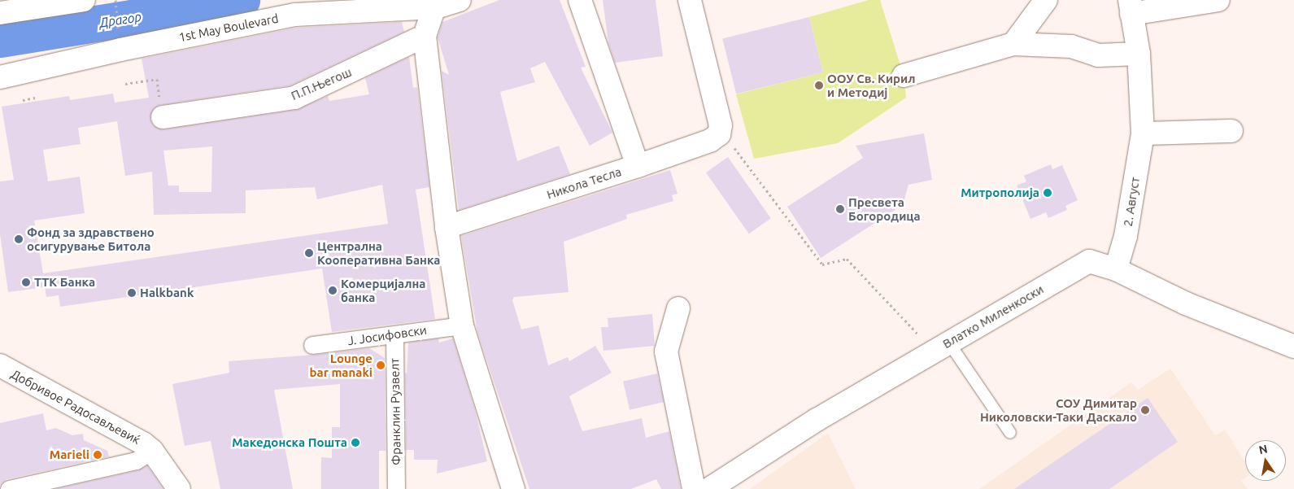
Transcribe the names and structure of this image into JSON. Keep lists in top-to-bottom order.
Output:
{
  "streets": {
    "street": [
      "1st May Boulevard",
      "П.П.Његош",
      "Никола Тесла",
      "2. Август",
      "Влатко Миленкоски",
      "Ј. Јосифовски",
      "Добривое Радосављевиќ",
      "Франклин Рузвелт"
    ]
  },
  "crossings": [
    ["2. Август", "Влатко Миленкоски"],
    ["Ј. Јосифовски", "Франклин Рузвелт"]
  ],
  "water": ["Драгор"],
  "places": [
    "ООУ Св. Кирил и Методиј",
    "Митрополија",
    "Пресвета Богородица",
    "Фонд за здравствено осигурување Битола",
    "Централна Кооперативна Банка",
    "ТТК Банка",
    "Комерцијална банка",
    "Halkbank",
    "Lounge bar manaki",
    "СОУ Димитар Николовски-Таки Даскало",
    "Македонска Пошта",
    "Marieli"
  ],
  "north": "top"
}
